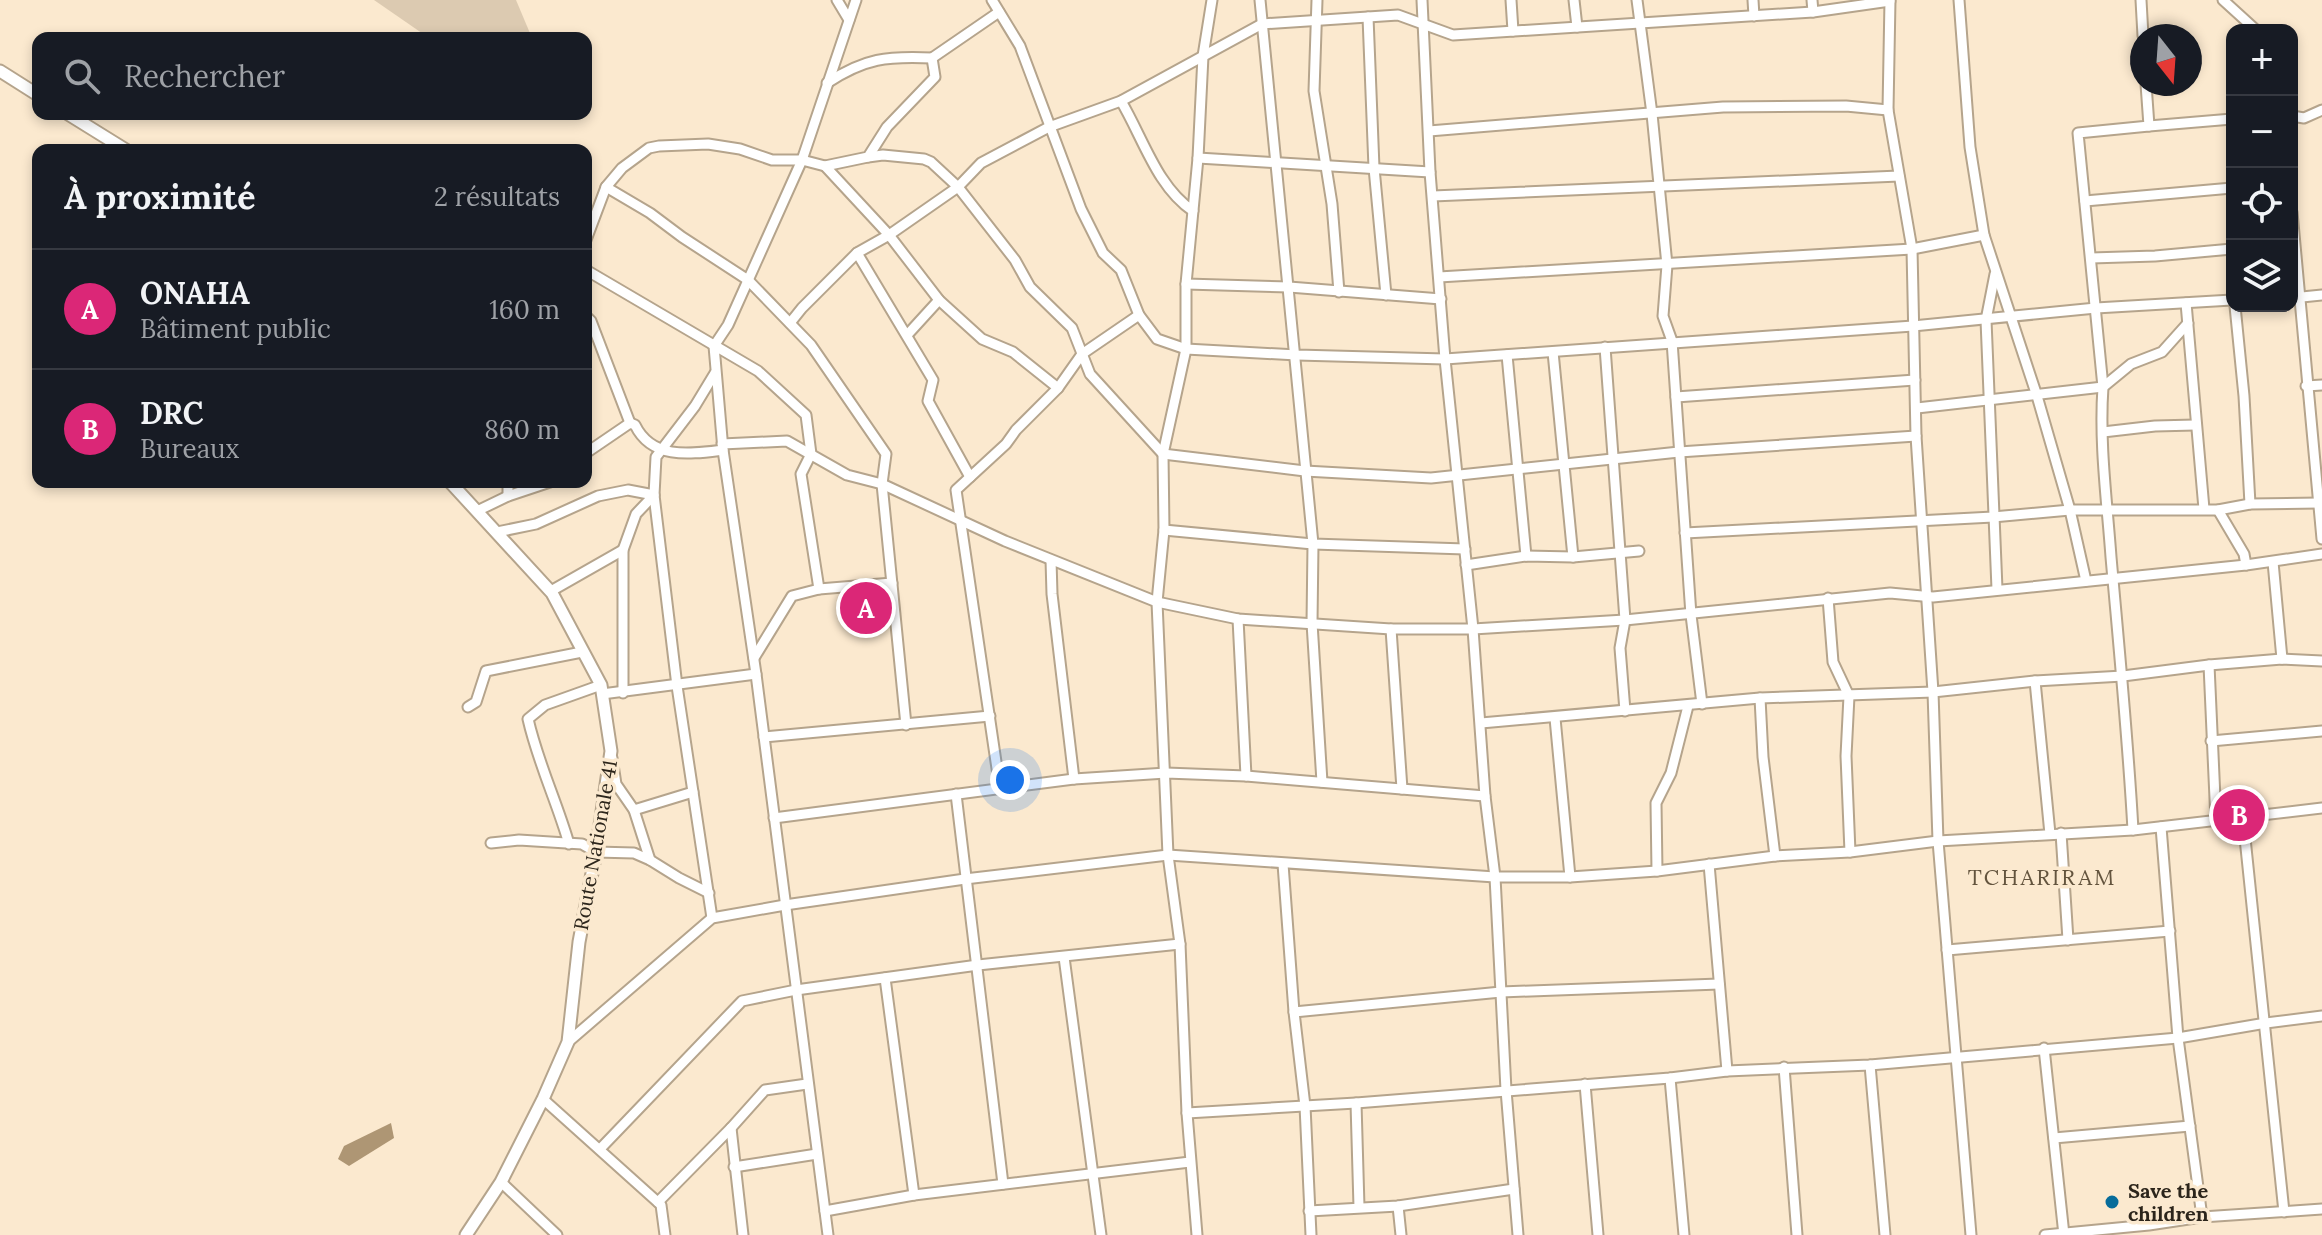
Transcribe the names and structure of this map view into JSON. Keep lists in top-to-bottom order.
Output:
{
  "streets": {
    "street": ["Route Nationale 41"]
  },
  "districts": ["TCHARIRAM"],
  "places": ["Save the children"],
  "north": "bottom",
  "page": {
    "map_buttons": ["+", "−"],
    "search": "Rechercher",
    "heading": ["À proximité", "2 résultats"],
    "list": [
      {
        "mark": "A",
        "name": "ONAHA",
        "note": "Bâtiment public",
        "value": "160 m"
      },
      {
        "mark": "B",
        "name": "DRC",
        "note": "Bureaux",
        "value": "860 m"
      }
    ],
    "pins": ["A", "B"]
  }
}
